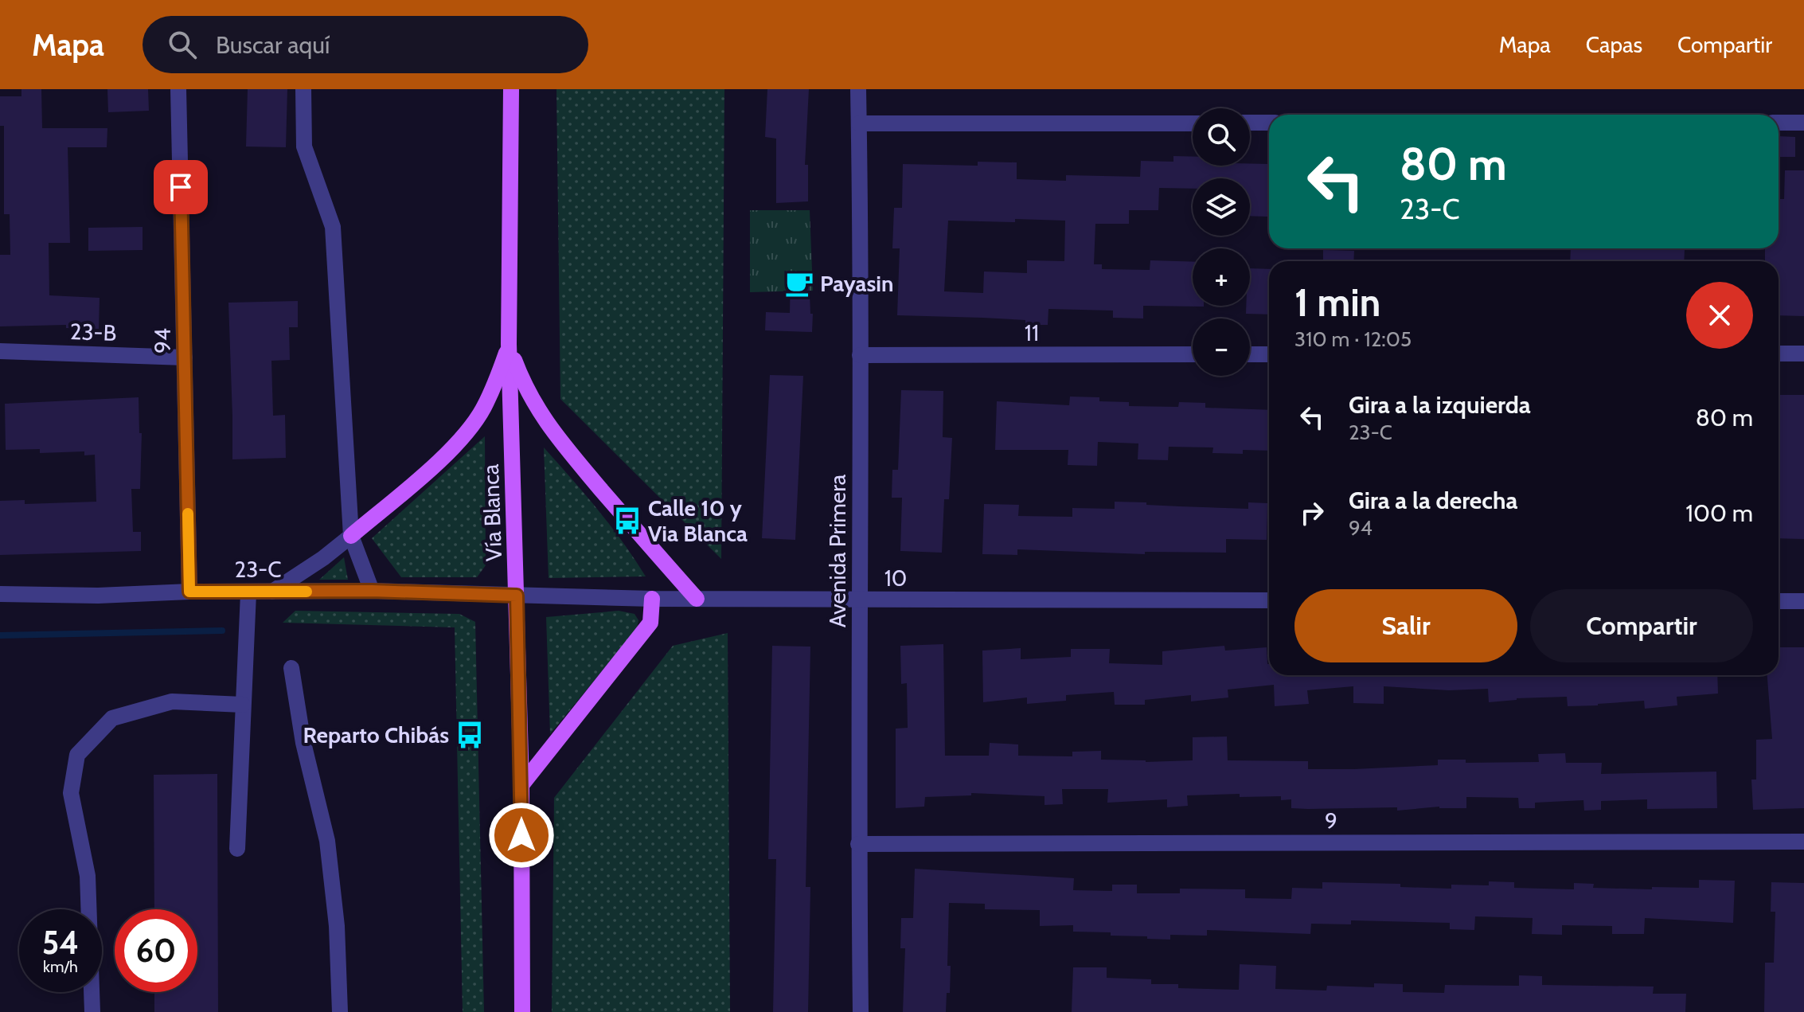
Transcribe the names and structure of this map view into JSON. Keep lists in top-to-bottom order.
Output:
{
  "streets": {
    "main road": ["Vía Blanca"],
    "street": [
      "23-B",
      "11",
      "94",
      "Avenida Primera",
      "23-C",
      "10",
      "9"
    ]
  },
  "crossings": [
    ["23-B", "94"],
    ["11", "Avenida Primera"],
    ["94", "23-C"],
    ["Vía Blanca", "23-C"],
    ["Vía Blanca", "10"],
    ["Avenida Primera", "10"],
    ["Avenida Primera", "9"],
    ["23-C", "10"]
  ],
  "places": {
    "cafe": ["Payasin"],
    "bus stop": ["Calle 10 y Via Blanca", "Reparto Chibás"]
  },
  "page": {
    "header": "Mapa",
    "search": "Buscar aquí",
    "nav": ["Mapa", "Capas", "Compartir"],
    "map_buttons": ["+", "−"],
    "turn": ["80 m", "23-C"],
    "heading": ["1 min", "310 m · 12:05"],
    "list": [
      {
        "name": "Gira a la izquierda",
        "note": "23-C",
        "value": "80 m"
      },
      {
        "name": "Gira a la derecha",
        "note": "94",
        "value": "100 m"
      }
    ],
    "buttons": ["Salir", "Compartir"],
    "speed": "54 km/h",
    "limit": "60"
  }
}
